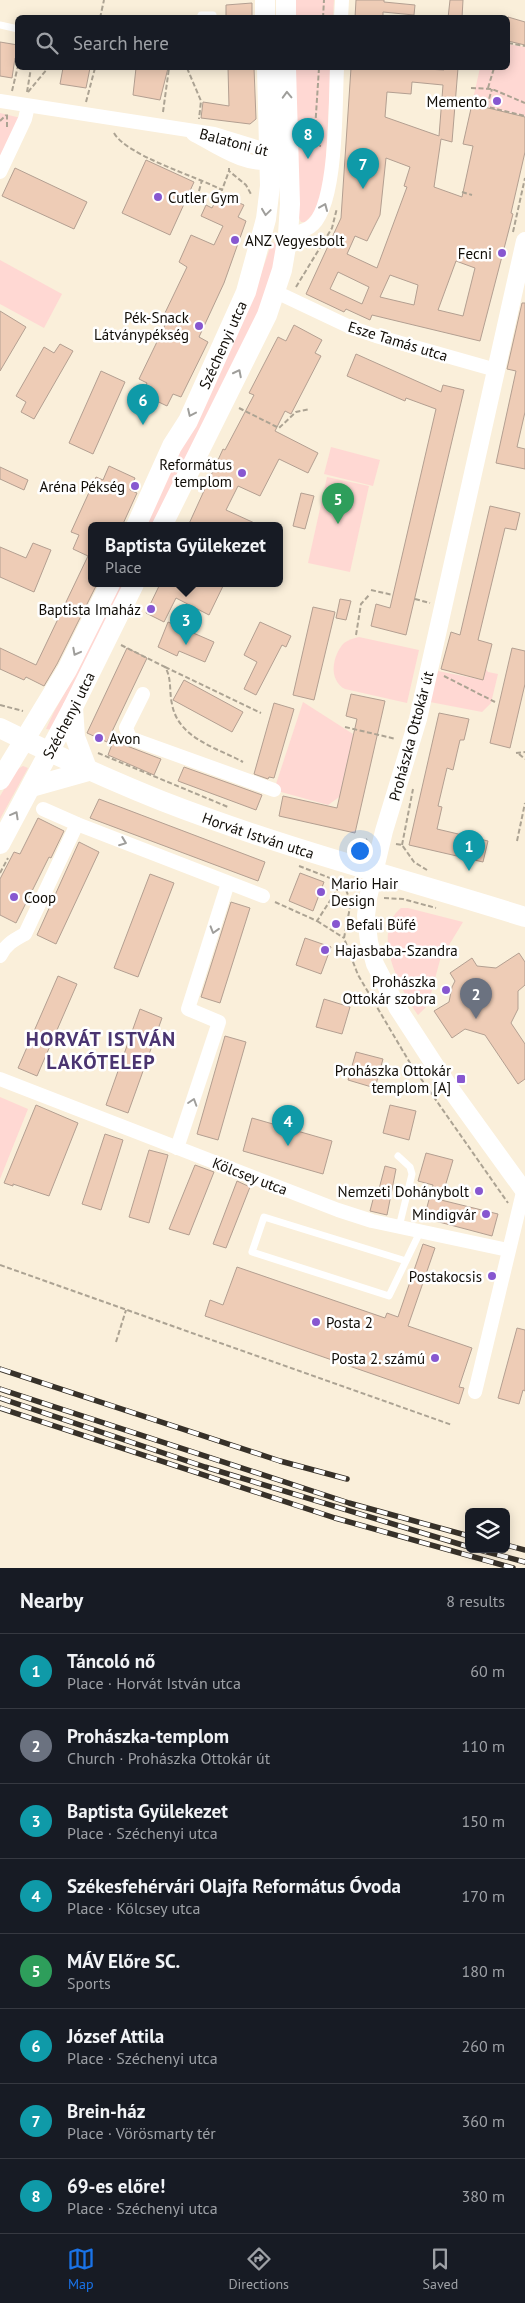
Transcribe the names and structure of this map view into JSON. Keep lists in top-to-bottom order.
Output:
{
  "streets": {
    "main road": ["Széchenyi utca", "Horvát István utca"],
    "street": [
      "Balatoni út",
      "Esze Tamás utca",
      "Prohászka Ottokár út",
      "Kölcsey utca"
    ]
  },
  "crossings": [
    ["Balatoni út", "Széchenyi utca"],
    ["Esze Tamás utca", "Széchenyi utca"],
    ["Esze Tamás utca", "Prohászka Ottokár út"],
    ["Széchenyi utca", "Horvát István utca"],
    ["Prohászka Ottokár út", "Horvát István utca"]
  ],
  "districts": ["HORVÁT ISTVÁN LAKÓTELEP"],
  "places": {
    "other": [
      "Memento",
      "Cutler Gym",
      "ANZ Vegyesbolt",
      "Fecni",
      "Pék-Snack Látványpékség",
      "Református templom",
      "Aréna Pékség",
      "Baptista Imaház",
      "Avon",
      "Mario Hair Design",
      "Coop",
      "Befali Büfé",
      "Hajasbaba-Szandra",
      "Prohászka Ottokár szobra",
      "Nemzeti Dohánybolt",
      "Mindigvár",
      "Postakocsis",
      "Posta 2",
      "Posta 2. számú"
    ],
    "transit": ["Prohászka Ottokár templom [A]"]
  },
  "page": {
    "search": "Search here",
    "pins": [
      "8",
      "7",
      "6",
      "5",
      "3",
      "1",
      "2",
      "4"
    ],
    "popup": ["Baptista Gyülekezet", "Place"],
    "heading": ["Nearby", "8 results"],
    "list": [
      {
        "mark": "1",
        "name": "Táncoló nő",
        "note": "Place · Horvát István utca",
        "value": "60 m"
      },
      {
        "mark": "2",
        "name": "Prohászka-templom",
        "note": "Church · Prohászka Ottokár út",
        "value": "110 m"
      },
      {
        "mark": "3",
        "name": "Baptista Gyülekezet",
        "note": "Place · Széchenyi utca",
        "value": "150 m"
      },
      {
        "mark": "4",
        "name": "Székesfehérvári Olajfa Református Óvoda",
        "note": "Place · Kölcsey utca",
        "value": "170 m"
      },
      {
        "mark": "5",
        "name": "MÁV Előre SC.",
        "note": "Sports",
        "value": "180 m"
      },
      {
        "mark": "6",
        "name": "József Attila",
        "note": "Place · Széchenyi utca",
        "value": "260 m"
      },
      {
        "mark": "7",
        "name": "Brein-ház",
        "note": "Place · Vörösmarty tér",
        "value": "360 m"
      },
      {
        "mark": "8",
        "name": "69-es előre!",
        "note": "Place · Széchenyi utca",
        "value": "380 m"
      }
    ],
    "nav": ["Map", "Directions", "Saved"]
  }
}
